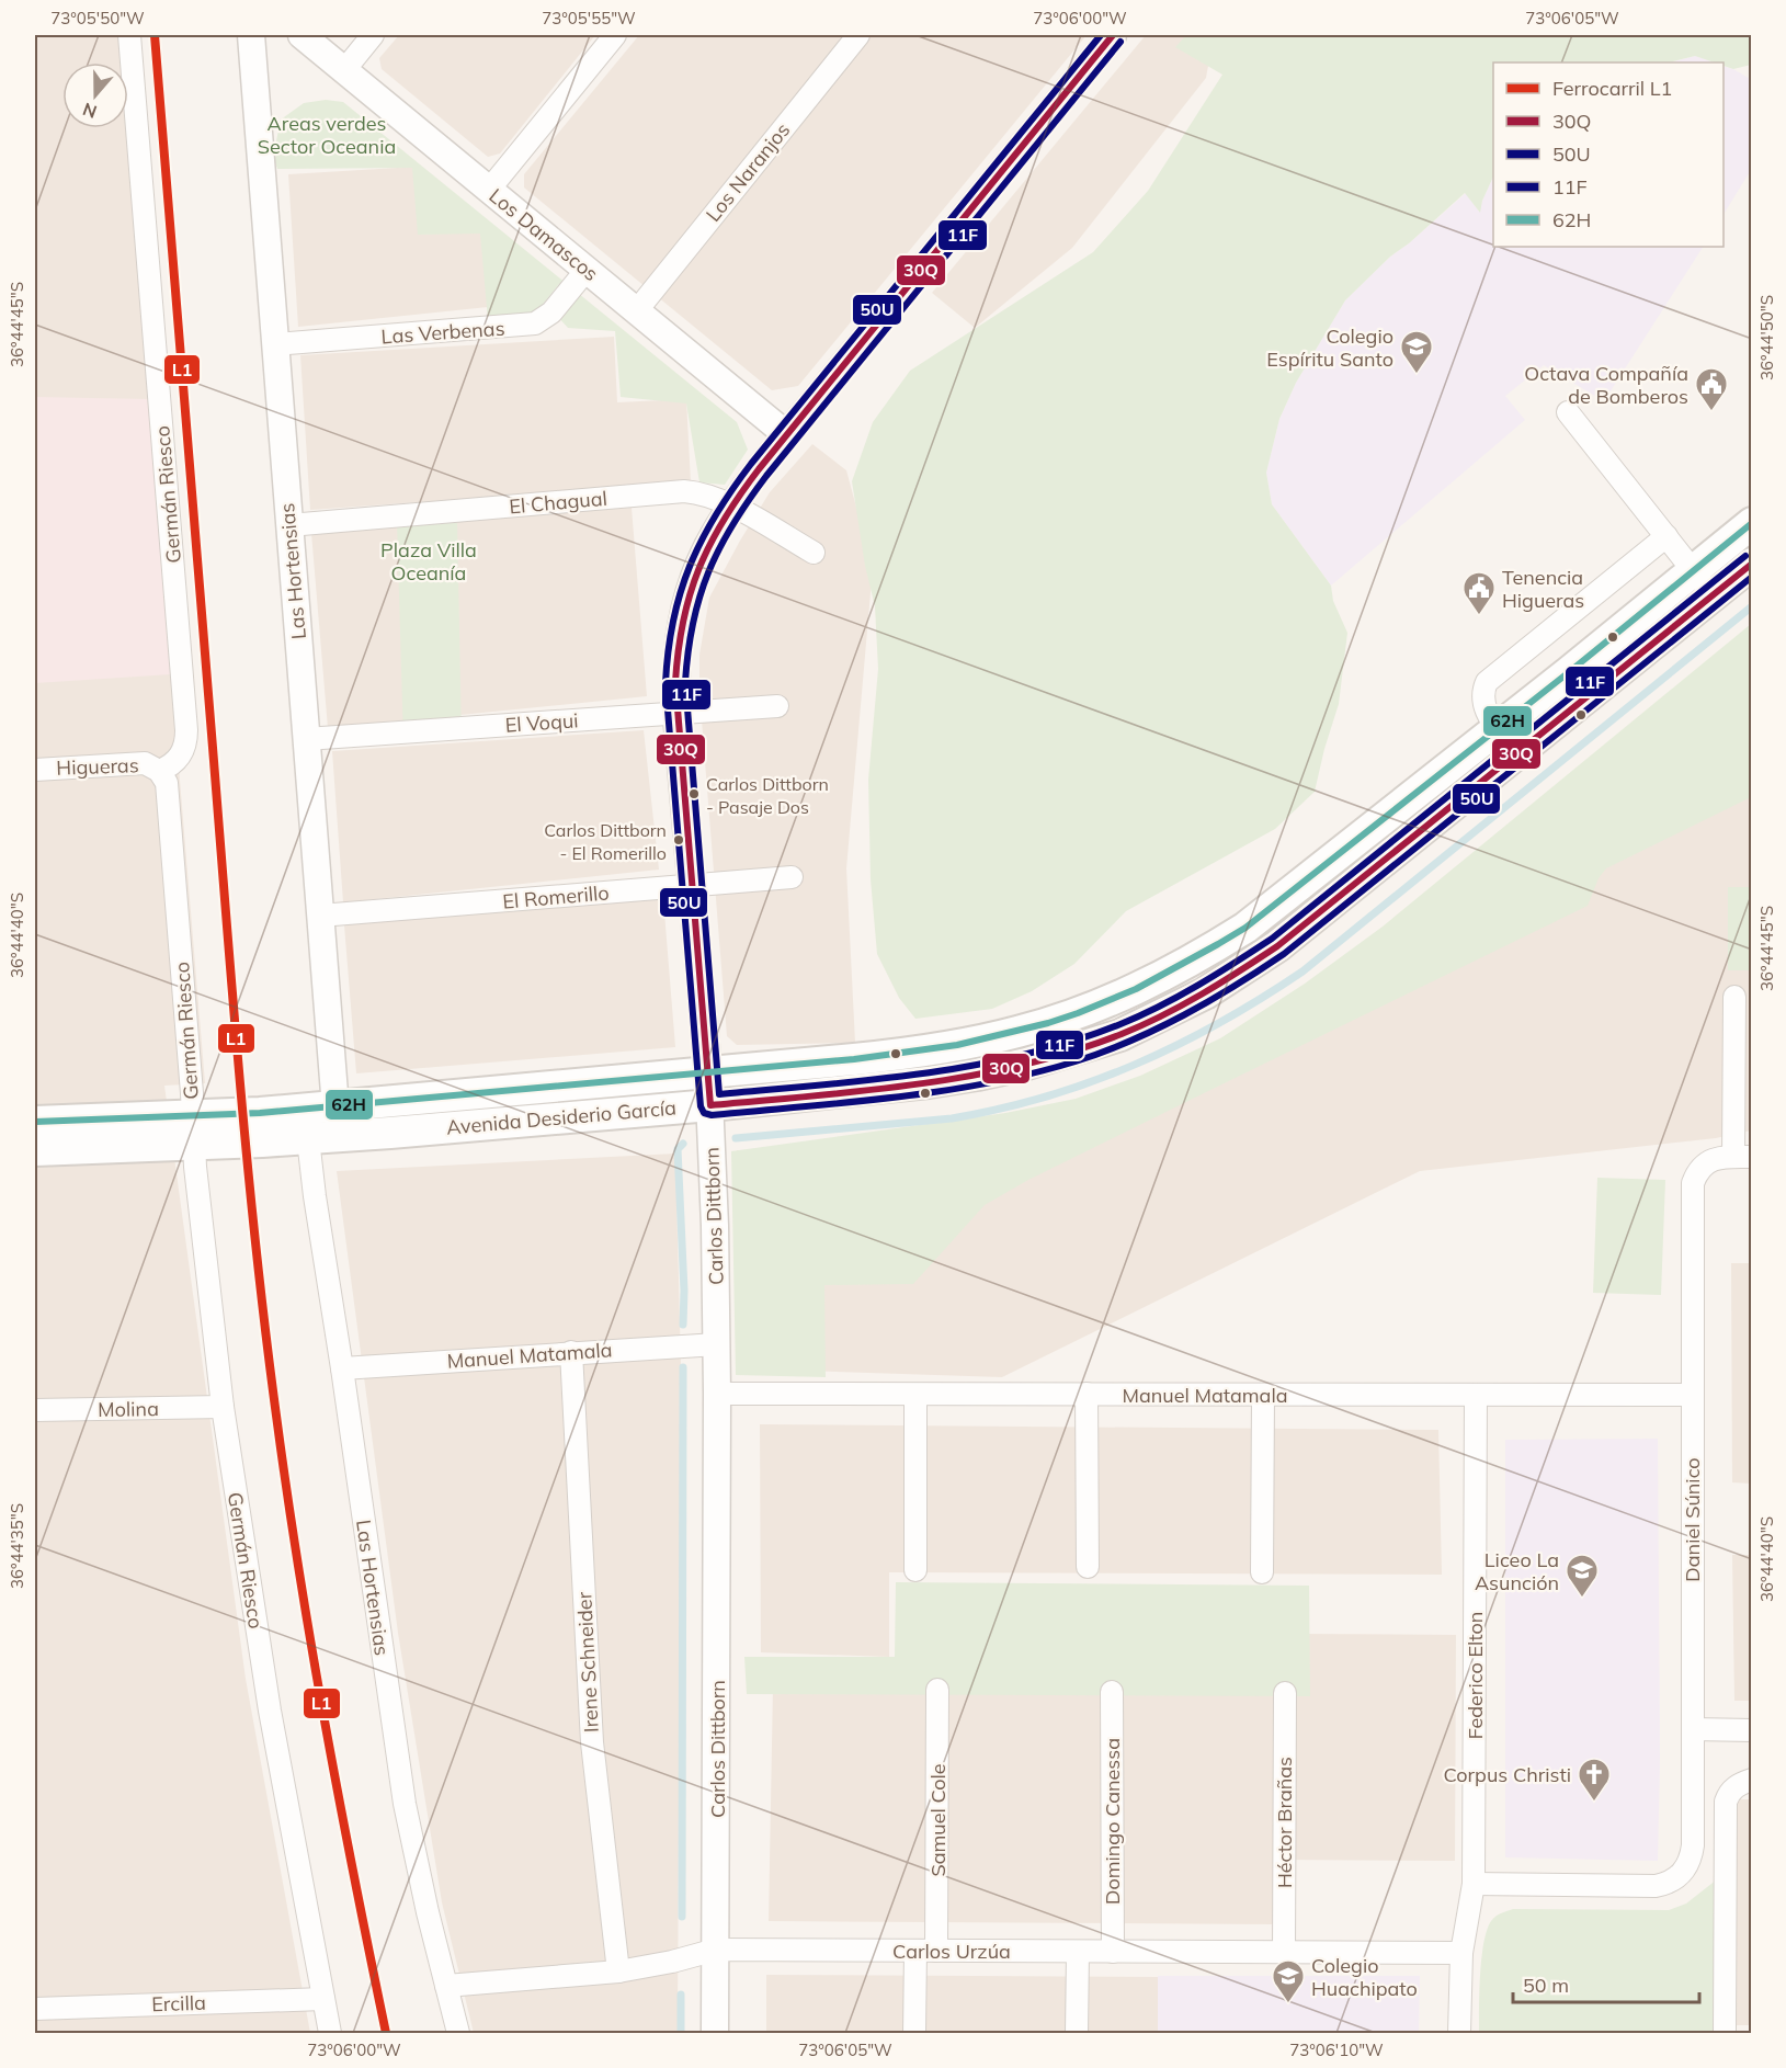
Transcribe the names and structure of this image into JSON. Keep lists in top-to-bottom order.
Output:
{
  "streets": {
    "main road": ["Avenida Desiderio García"],
    "street": [
      "Los Naranjos",
      "Los Damascos",
      "Las Verbenas",
      "Germán Riesco",
      "El Chagual",
      "Las Hortensias",
      "El Voqui",
      "Higueras",
      "El Romerillo",
      "Carlos Dittborn",
      "Manuel Matamala",
      "Molina",
      "Daniel Súnico",
      "Irene Schneider",
      "Federico Elton",
      "Samuel Cole",
      "Domingo Canessa",
      "Héctor Brañas",
      "Carlos Urzúa",
      "Ercilla"
    ]
  },
  "crossings": [
    ["Los Naranjos", "Los Damascos"],
    ["Los Damascos", "Las Verbenas"],
    ["Los Damascos", "Carlos Dittborn"],
    ["Las Verbenas", "Las Hortensias"],
    ["Germán Riesco", "Higueras"],
    ["Germán Riesco", "Avenida Desiderio García"],
    ["Germán Riesco", "Molina"],
    ["Germán Riesco", "Ercilla"],
    ["El Chagual", "Las Hortensias"],
    ["El Chagual", "Carlos Dittborn"],
    ["Las Hortensias", "El Voqui"],
    ["Las Hortensias", "El Romerillo"],
    ["Las Hortensias", "Avenida Desiderio García"],
    ["Las Hortensias", "Manuel Matamala"],
    ["Las Hortensias", "Carlos Urzúa"],
    ["El Voqui", "Carlos Dittborn"],
    ["El Romerillo", "Carlos Dittborn"],
    ["Avenida Desiderio García", "Carlos Dittborn"],
    ["Carlos Dittborn", "Manuel Matamala"],
    ["Carlos Dittborn", "Carlos Urzúa"],
    ["Manuel Matamala", "Daniel Súnico"],
    ["Manuel Matamala", "Irene Schneider"],
    ["Manuel Matamala", "Federico Elton"],
    ["Daniel Súnico", "Federico Elton"],
    ["Irene Schneider", "Carlos Urzúa"],
    ["Federico Elton", "Carlos Urzúa"],
    ["Samuel Cole", "Carlos Urzúa"],
    ["Domingo Canessa", "Carlos Urzúa"],
    ["Héctor Brañas", "Carlos Urzúa"]
  ],
  "parks": ["Areas verdes Sector Oceania", "Plaza Villa Oceanía"],
  "places": {
    "school or university": ["Colegio Espíritu Santo", "Liceo La Asunción", "Colegio Huachipato"],
    "public building": ["Octava Compañía de Bomberos", "Tenencia Higueras"],
    "other": ["Carlos Dittborn - Pasaje Dos", "Carlos Dittborn - El Romerillo"],
    "church": ["Corpus Christi"]
  },
  "lines": [
    "rail line L1",
    "transit line 30Q",
    "transit line 50U",
    "transit line 11F",
    "transit line 62H"
  ],
  "legend": [
    "Ferrocarril L1",
    "30Q",
    "50U",
    "11F",
    "62H"
  ],
  "scale_bar": "50 m",
  "north": "bottom",
  "coordinates": [
    "73°05'50\"W",
    "73°05'55\"W",
    "73°06'00\"W",
    "73°06'05\"W",
    "36°44'45\"S",
    "36°44'50\"S",
    "36°44'40\"S",
    "36°44'35\"S",
    "73°06'10\"W"
  ]
}
